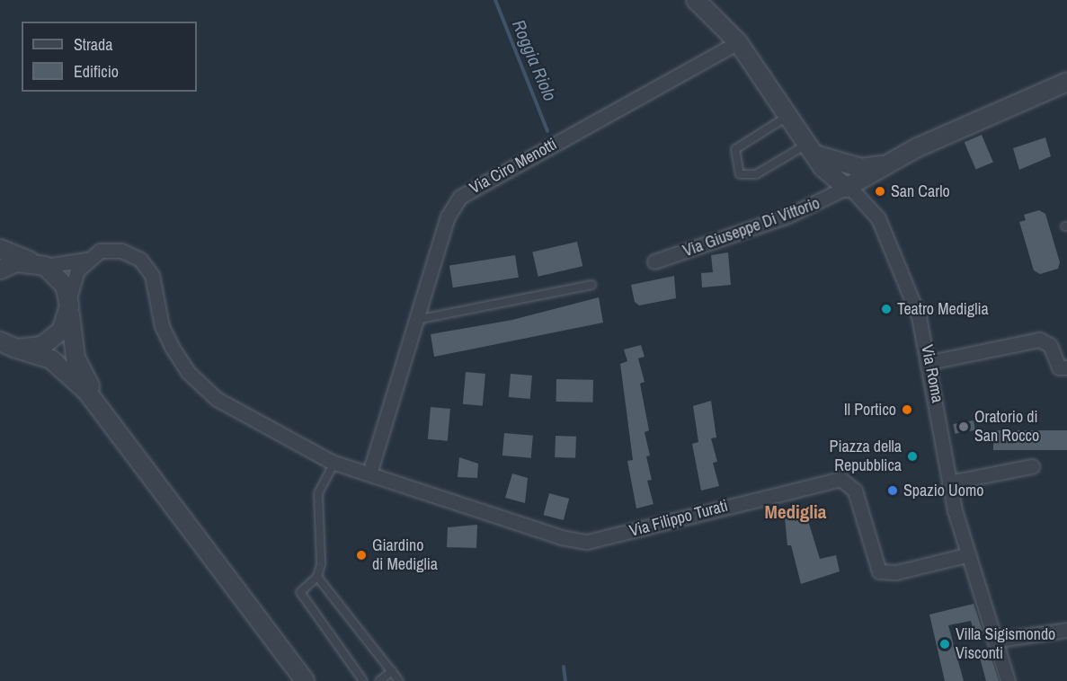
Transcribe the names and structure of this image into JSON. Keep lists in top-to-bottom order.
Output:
{
  "streets": {
    "street": [
      "Via Ciro Menotti",
      "Via Giuseppe Di Vittorio",
      "Via Roma",
      "Via Filippo Turati"
    ]
  },
  "crossings": [
    ["Via Ciro Menotti", "Via Roma"],
    ["Via Ciro Menotti", "Via Filippo Turati"],
    ["Via Giuseppe Di Vittorio", "Via Roma"],
    ["Via Roma", "Via Filippo Turati"]
  ],
  "districts": ["Mediglia"],
  "water": ["Roggia Riolo"],
  "places": [
    "San Carlo",
    "Teatro Mediglia",
    "Il Portico",
    "Oratorio di San Rocco",
    "Piazza della Repubblica",
    "Spazio Uomo",
    "Giardino di Mediglia",
    "Villa Sigismondo Visconti"
  ],
  "legend": ["Strada", "Edificio"]
}
